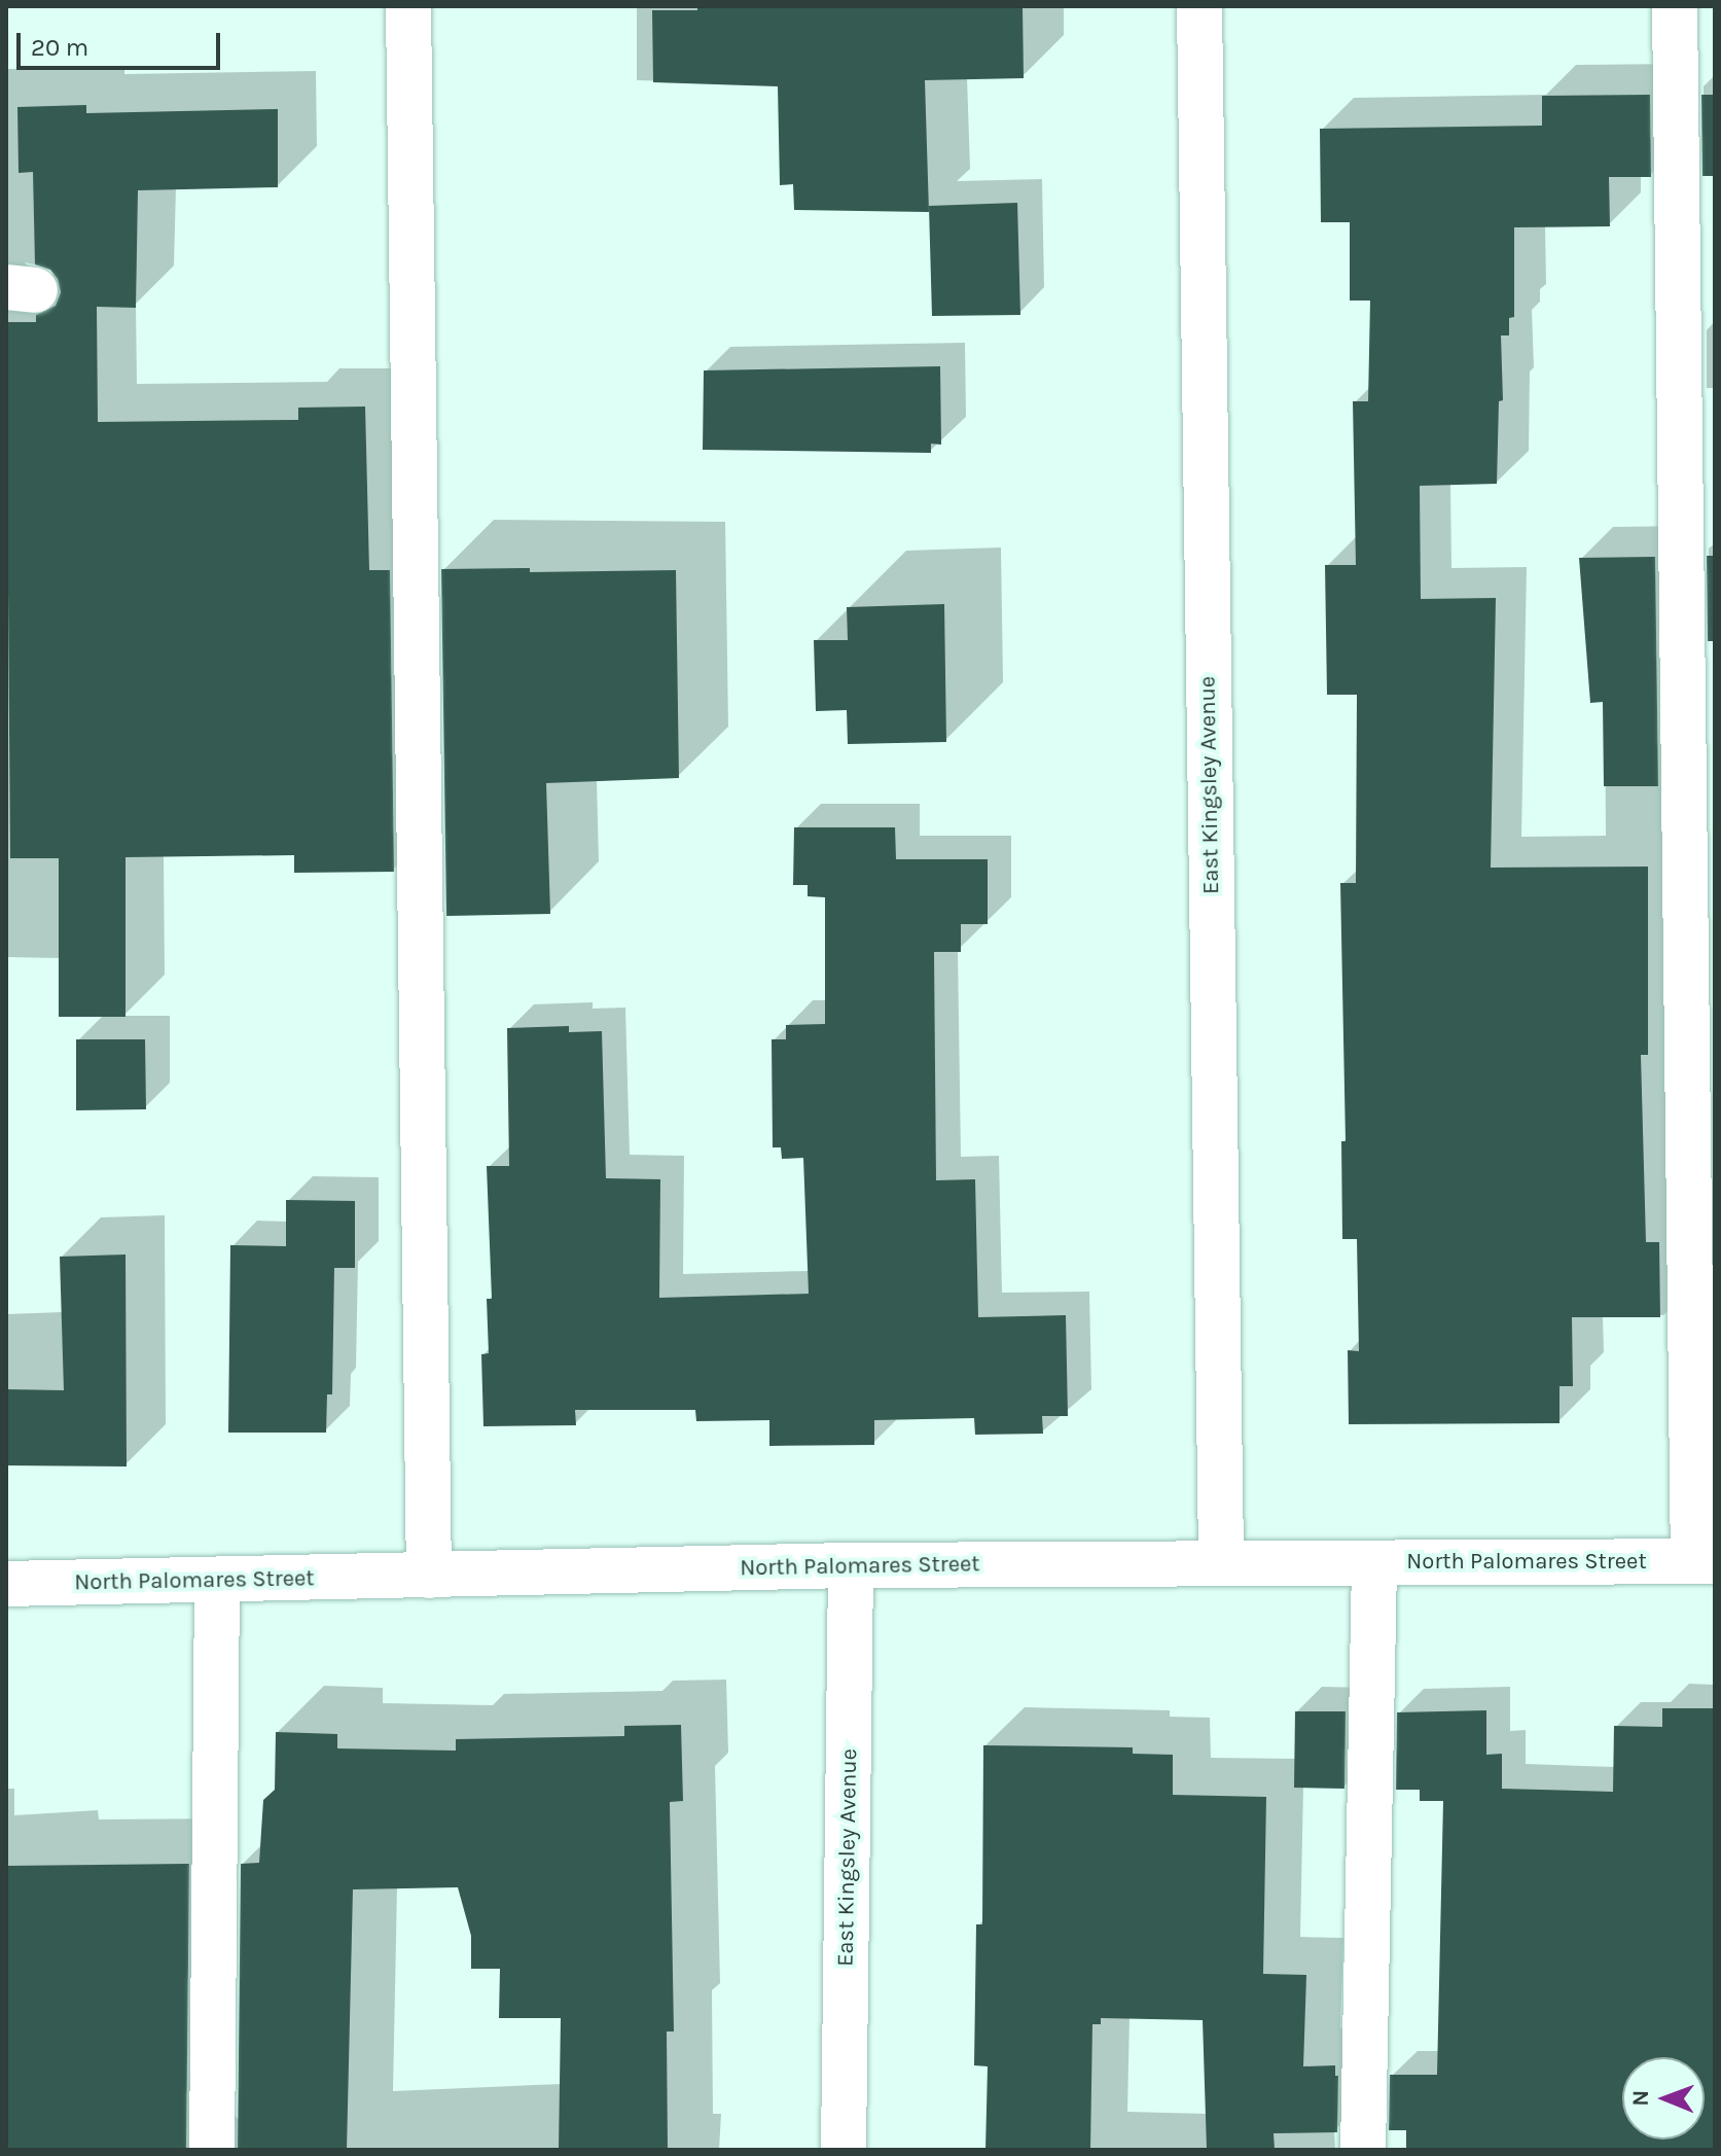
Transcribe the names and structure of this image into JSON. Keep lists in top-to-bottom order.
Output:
{
  "streets": {
    "street": ["East Kingsley Avenue", "North Palomares Street"]
  },
  "crossings": [
    ["East Kingsley Avenue", "North Palomares Street"]
  ],
  "scale_bar": "20 m",
  "north": "left"
}
